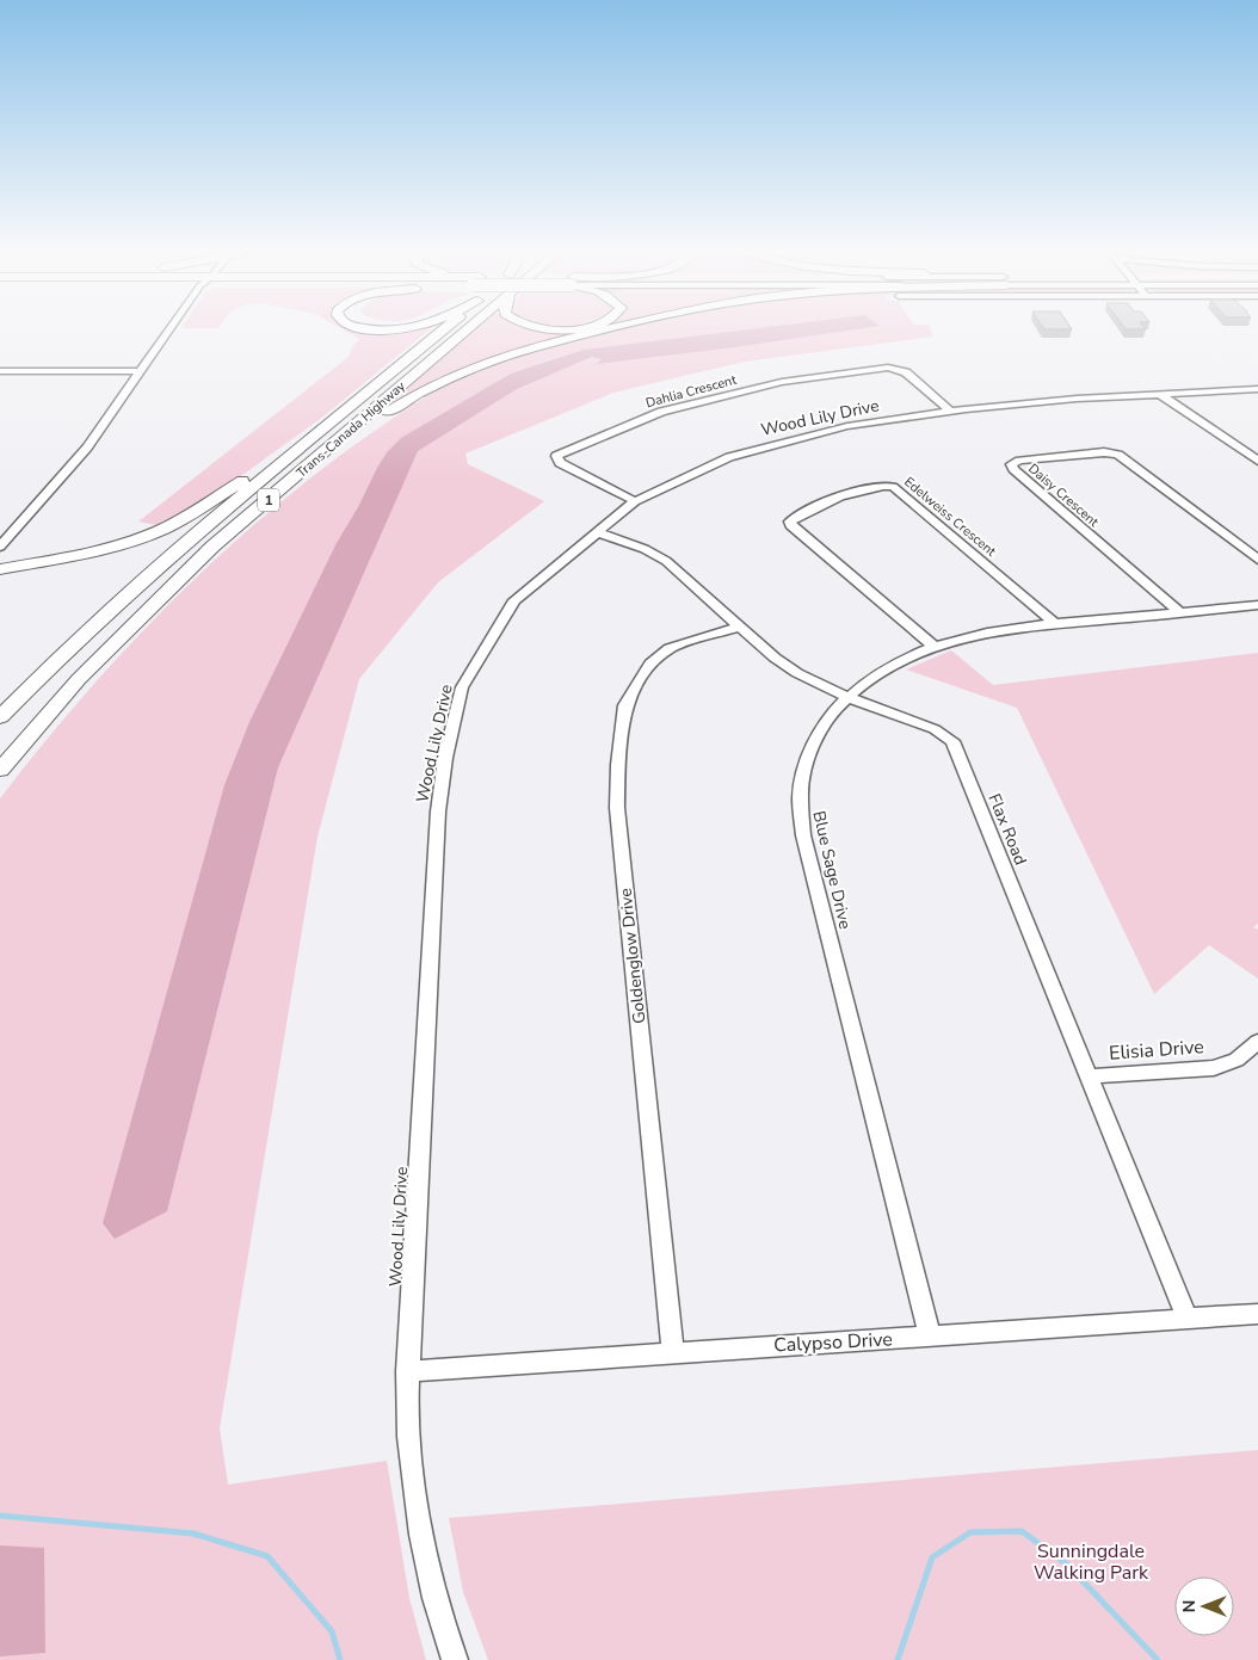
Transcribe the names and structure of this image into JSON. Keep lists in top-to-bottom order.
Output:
{
  "streets": {
    "highway": ["Trans-Canada Highway", "1"],
    "street": [
      "Dahlia Crescent",
      "Wood Lily Drive",
      "Daisy Crescent",
      "Edelweiss Crescent",
      "Flax Road",
      "Blue Sage Drive",
      "Goldenglow Drive",
      "Elisia Drive",
      "Calypso Drive"
    ]
  },
  "crossings": [
    ["Dahlia Crescent", "Wood Lily Drive"],
    ["Wood Lily Drive", "Flax Road"],
    ["Wood Lily Drive", "Calypso Drive"],
    ["Daisy Crescent", "Blue Sage Drive"],
    ["Edelweiss Crescent", "Blue Sage Drive"],
    ["Flax Road", "Blue Sage Drive"],
    ["Flax Road", "Goldenglow Drive"],
    ["Flax Road", "Elisia Drive"],
    ["Flax Road", "Calypso Drive"],
    ["Blue Sage Drive", "Calypso Drive"],
    ["Goldenglow Drive", "Calypso Drive"]
  ],
  "parks": ["Sunningdale Walking Park"],
  "north": "left"
}
